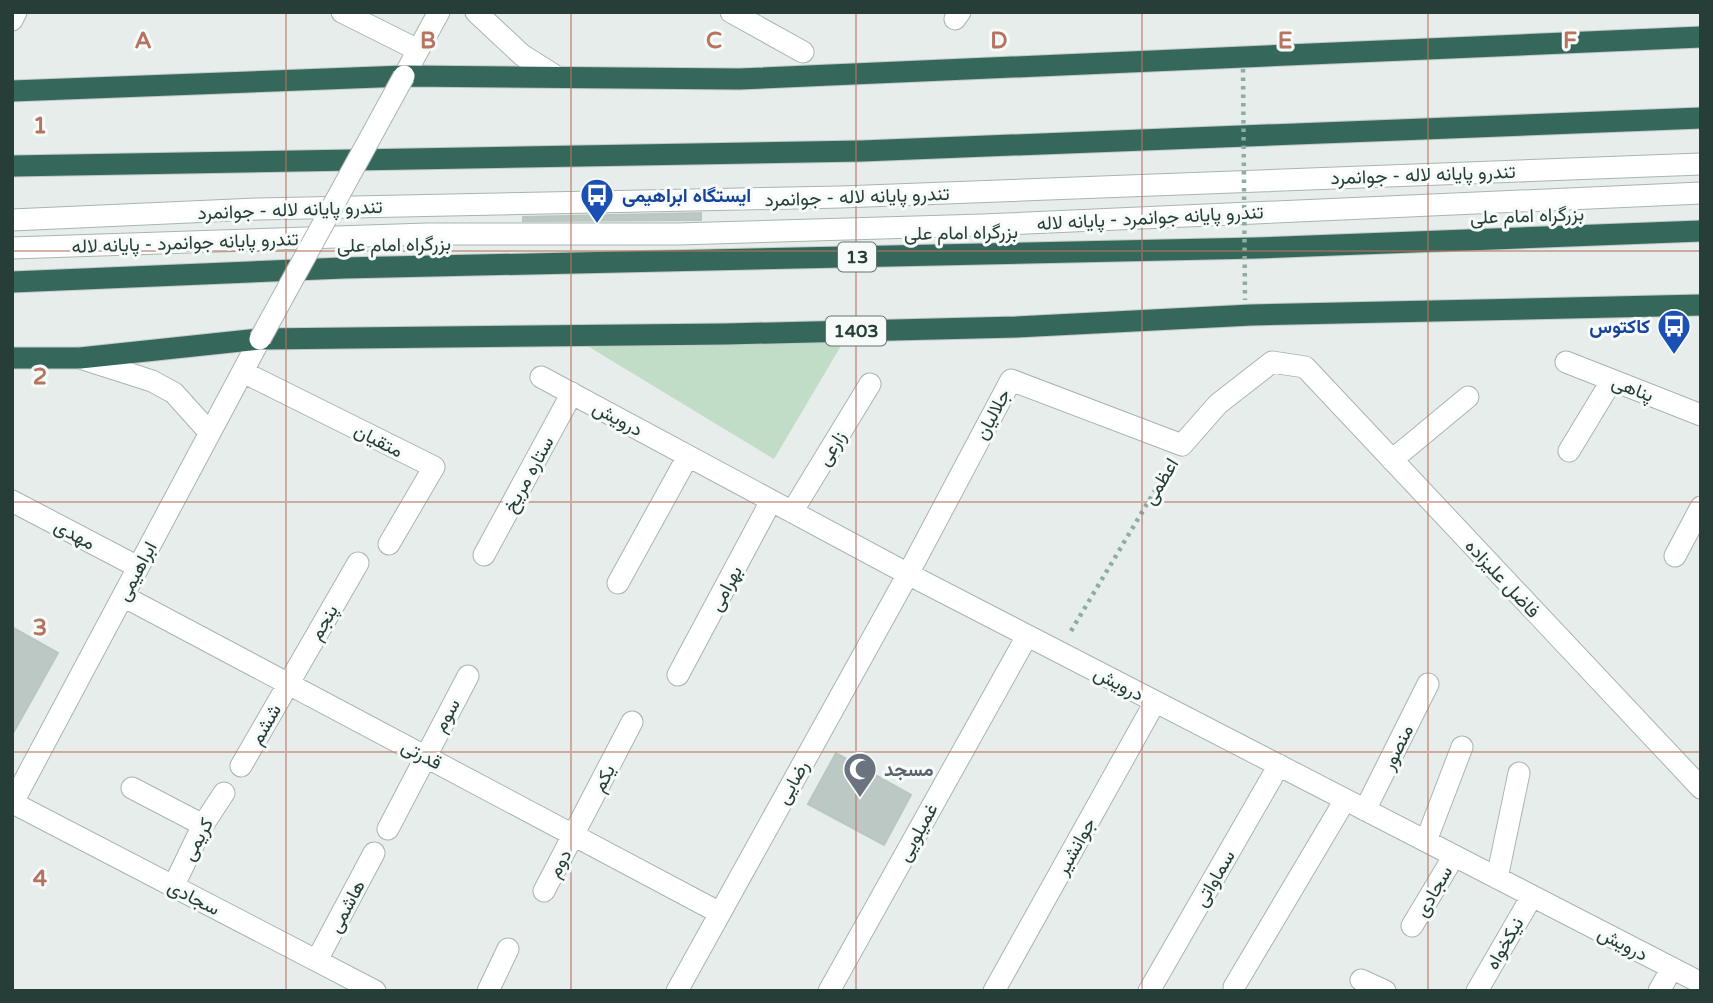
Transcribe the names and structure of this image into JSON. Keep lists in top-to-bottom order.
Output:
{
  "streets": {
    "highway": ["بزرگراه امام علی", "13", "1403"],
    "street": [
      "تندرو پایانه لاله - جوانمرد",
      "تندرو پایانه جوانمرد - پایانه لاله",
      "پناهی",
      "جلالیان",
      "درویش",
      "متقیان",
      "زارعی",
      "ستاره مریخ",
      "اعظمی",
      "مهدی",
      "ابراهیمی",
      "فاضل علیزاده",
      "بهرامی",
      "پنجم",
      "سوم",
      "ششم",
      "منصور",
      "قدرتی",
      "یکم",
      "رضایی",
      "غمیلویی",
      "کریمی",
      "جوانشیر",
      "دوم",
      "سماواتی",
      "سجادی",
      "هاشمی",
      "نیکخواه"
    ]
  },
  "crossings": [
    ["1403", "ابراهیمی"],
    ["جلالیان", "درویش"],
    ["جلالیان", "اعظمی"],
    ["جلالیان", "رضایی"],
    ["درویش", "زارعی"],
    ["درویش", "ستاره مریخ"],
    ["درویش", "اعظمی"],
    ["درویش", "بهرامی"],
    ["درویش", "منصور"],
    ["درویش", "رضایی"],
    ["درویش", "غمیلویی"],
    ["درویش", "جوانشیر"],
    ["درویش", "سماواتی"],
    ["درویش", "سجادی"],
    ["درویش", "نیکخواه"],
    ["متقیان", "ابراهیمی"],
    ["اعظمی", "فاضل علیزاده"],
    ["مهدی", "ابراهیمی"],
    ["ابراهیمی", "قدرتی"],
    ["ابراهیمی", "سجادی"],
    ["پنجم", "ششم"],
    ["پنجم", "قدرتی"],
    ["سوم", "قدرتی"],
    ["ششم", "قدرتی"],
    ["قدرتی", "یکم"],
    ["قدرتی", "رضایی"],
    ["قدرتی", "دوم"],
    ["یکم", "دوم"],
    ["کریمی", "سجادی"],
    ["سجادی", "هاشمی"]
  ],
  "places": {
    "bus stop": ["ایستگاه ابراهیمی", "کاکتوس"],
    "mosque": ["مسجد"]
  },
  "grid": {
    "columns": [
      "A",
      "B",
      "C",
      "D",
      "E",
      "F"
    ],
    "rows": [
      "1",
      "2",
      "3",
      "4"
    ]
  }
}
